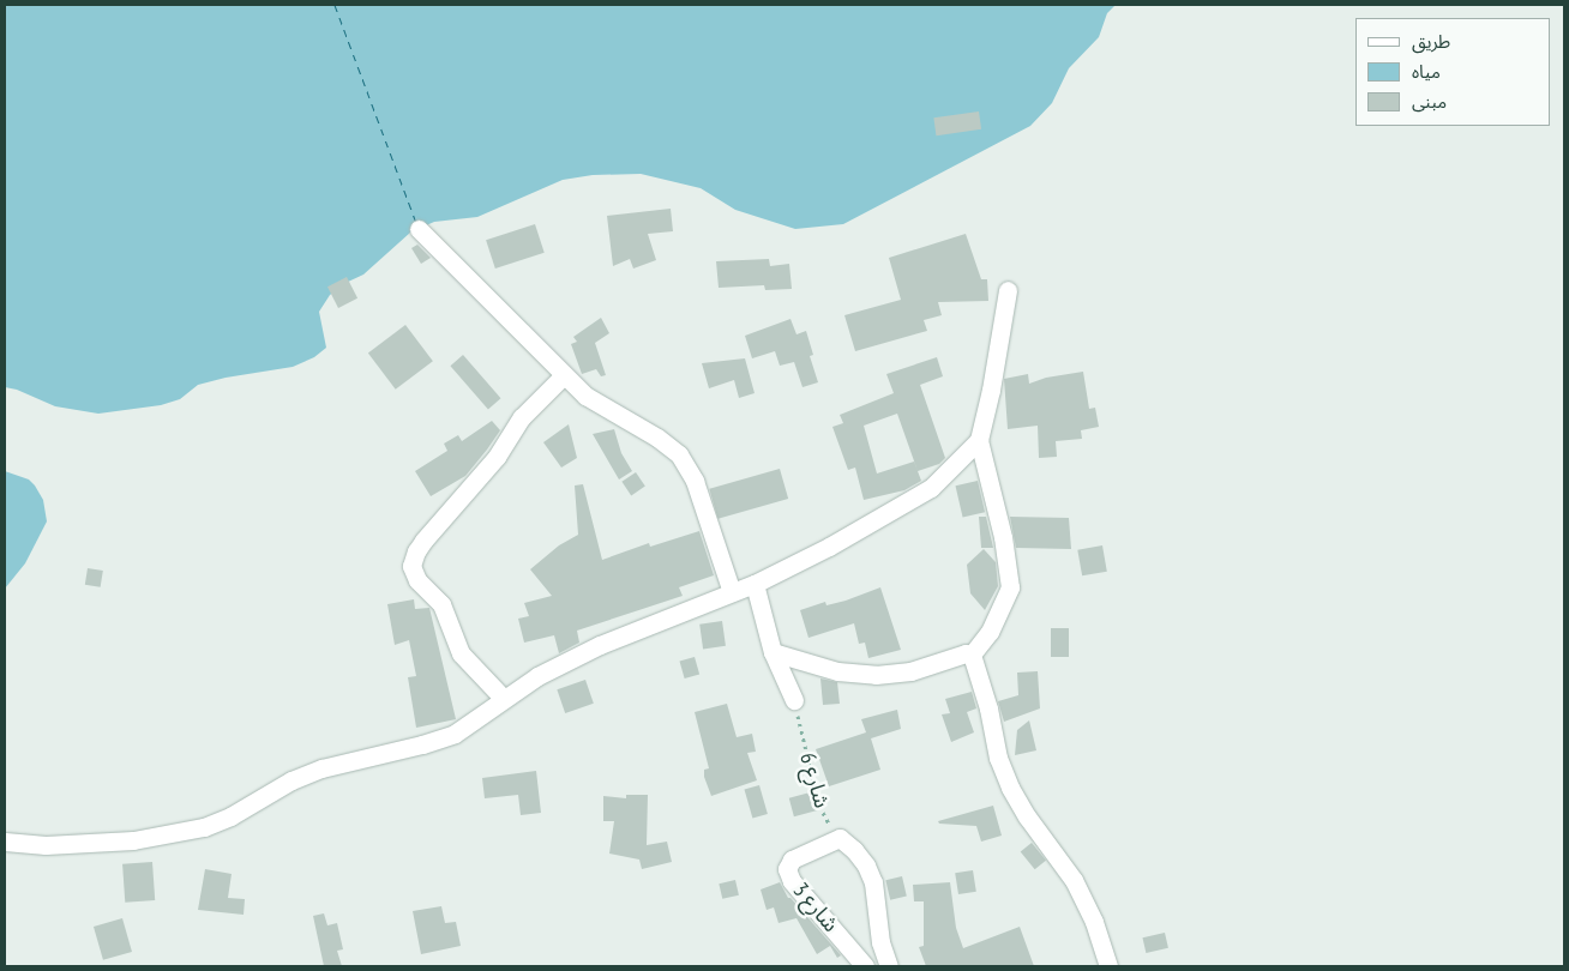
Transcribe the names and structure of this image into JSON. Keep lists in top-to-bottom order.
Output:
{
  "streets": {
    "street": ["شارع 3"],
    "path": ["شارع 6"]
  },
  "crossings": [
    ["شارع 6", "شارع 3"]
  ],
  "legend": ["طريق", "مياه", "مبنى"]
}
